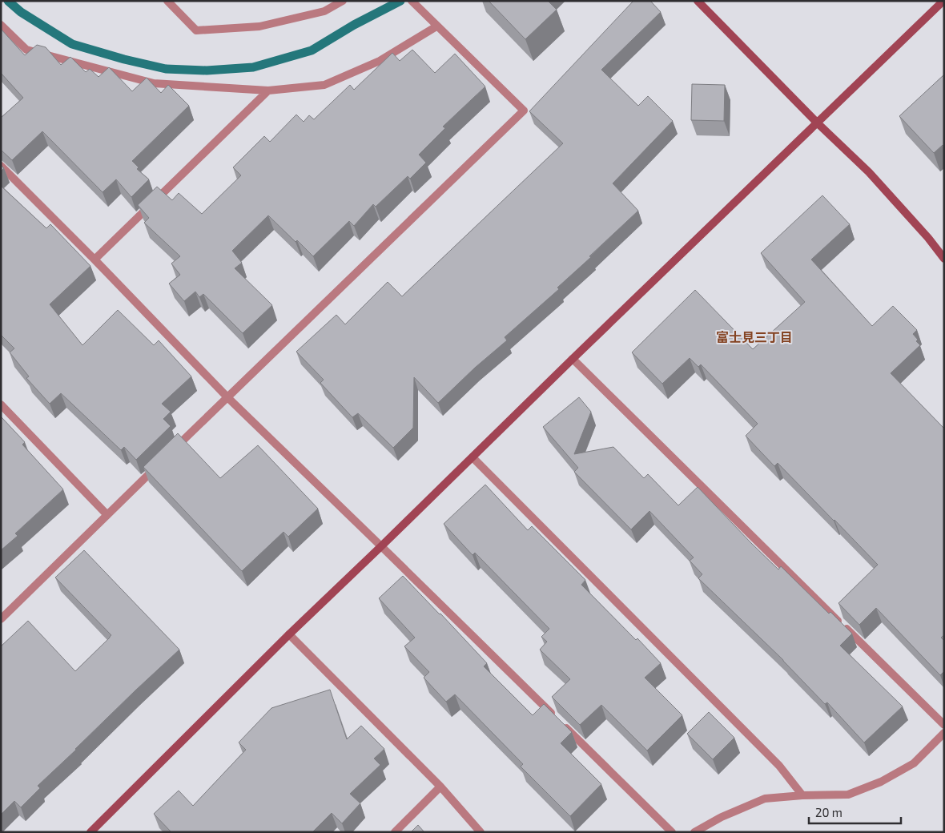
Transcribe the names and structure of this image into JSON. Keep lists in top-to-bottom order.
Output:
{
  "districts": ["富士見三丁目"],
  "scale_bar": "20 m"
}
